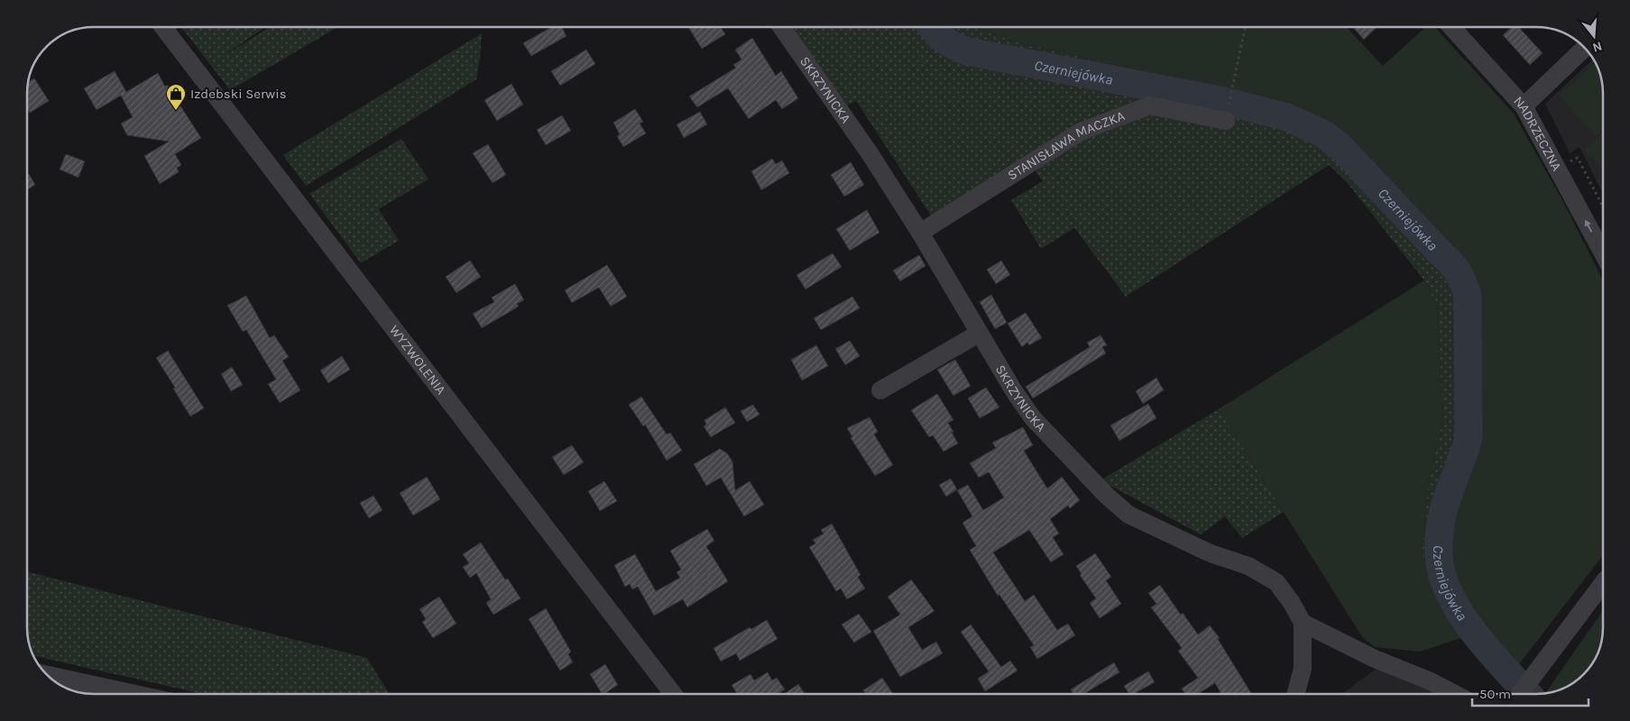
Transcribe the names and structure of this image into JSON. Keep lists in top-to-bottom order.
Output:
{
  "streets": {
    "street": [
      "SKRZYNICKA",
      "NADRZECZNA",
      "STANISŁAWA MACZKA",
      "WYZWOLENIA"
    ]
  },
  "crossings": [
    ["SKRZYNICKA", "STANISŁAWA MACZKA"]
  ],
  "one_way": ["NADRZECZNA"],
  "water": ["Czerniejówka"],
  "places": {
    "shop": ["Izdebski Serwis"]
  },
  "scale_bar": "50 m",
  "north": "bottom"
}
